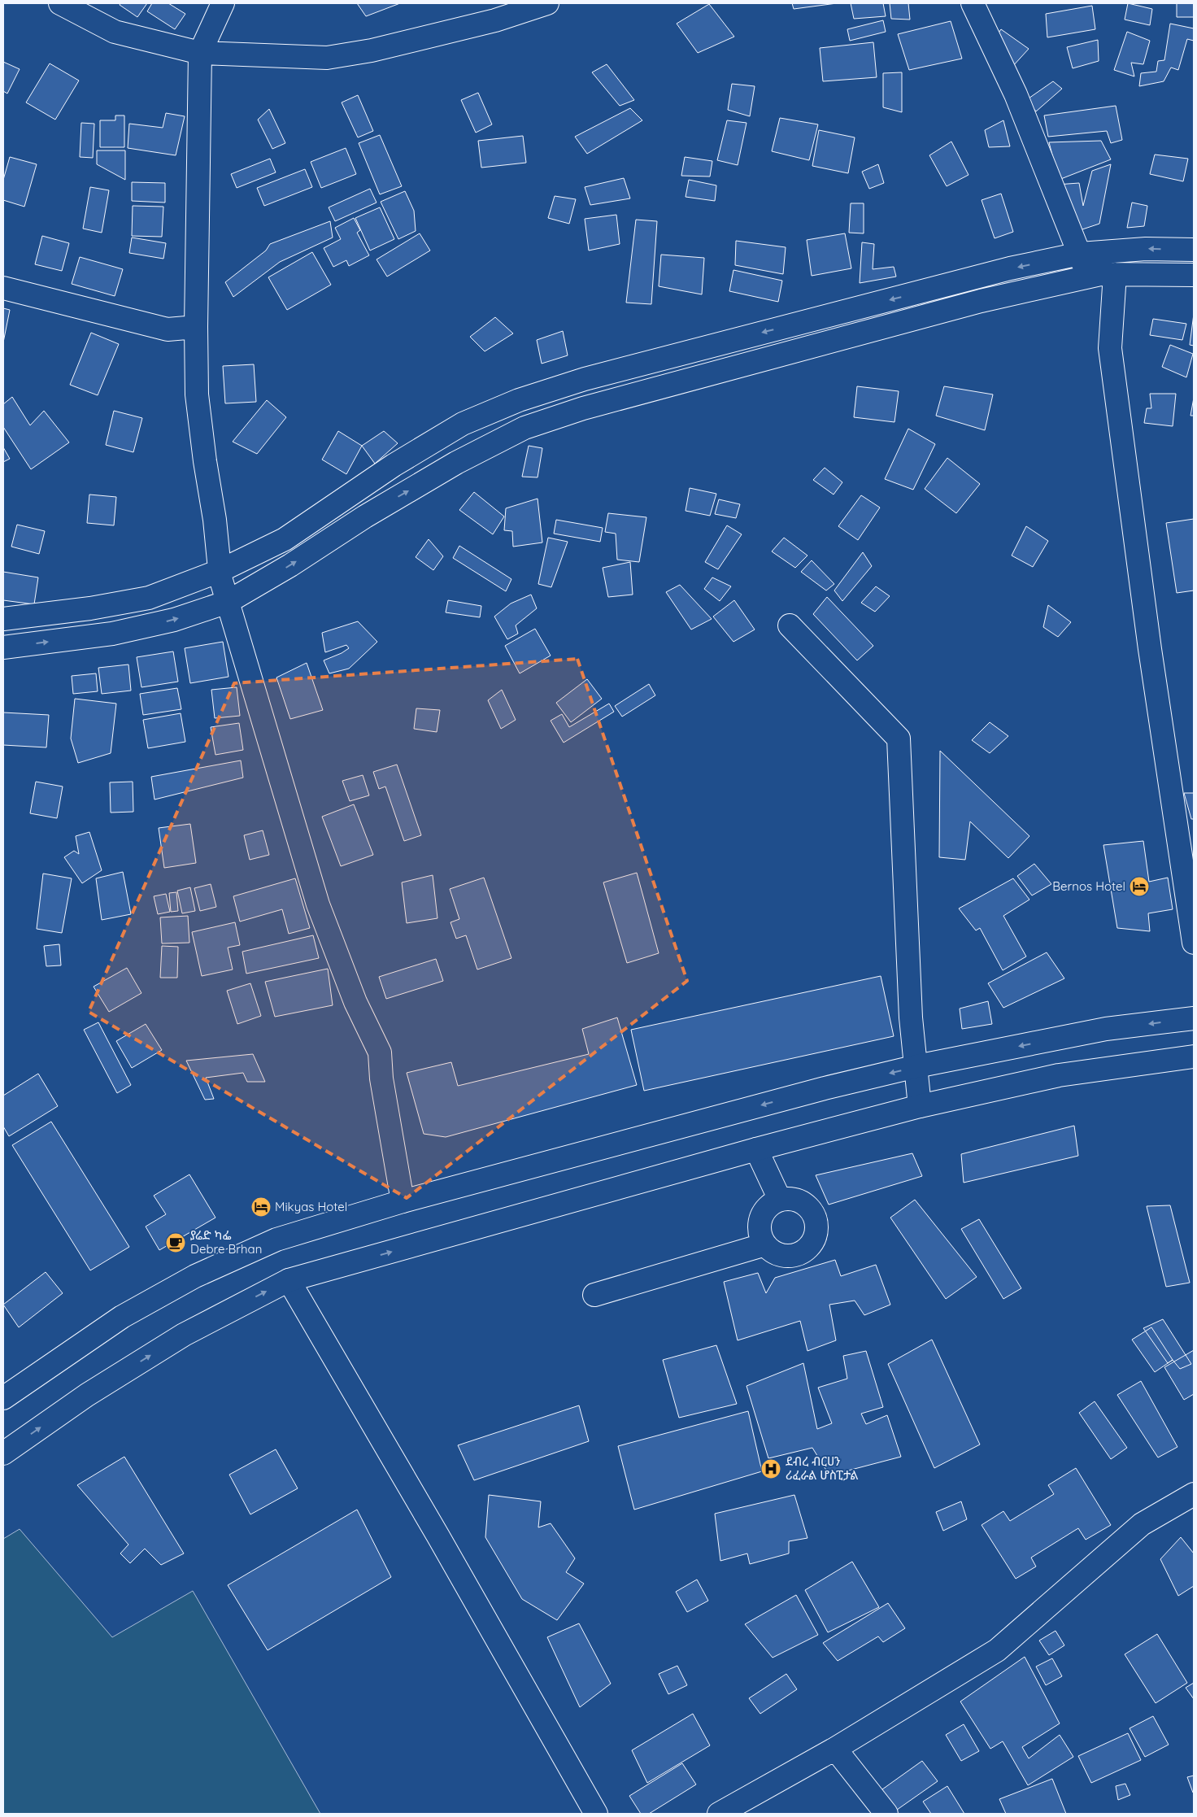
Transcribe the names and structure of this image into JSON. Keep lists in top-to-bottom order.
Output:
{
  "places": {
    "hotel": ["Bernos Hotel", "Mikyas Hotel"],
    "cafe": ["ያሬድ ካፌ Debre Brhan"],
    "hospital": ["ደብረ ብርሀን ሪፈራል ሆስፒታል"]
  }
}
